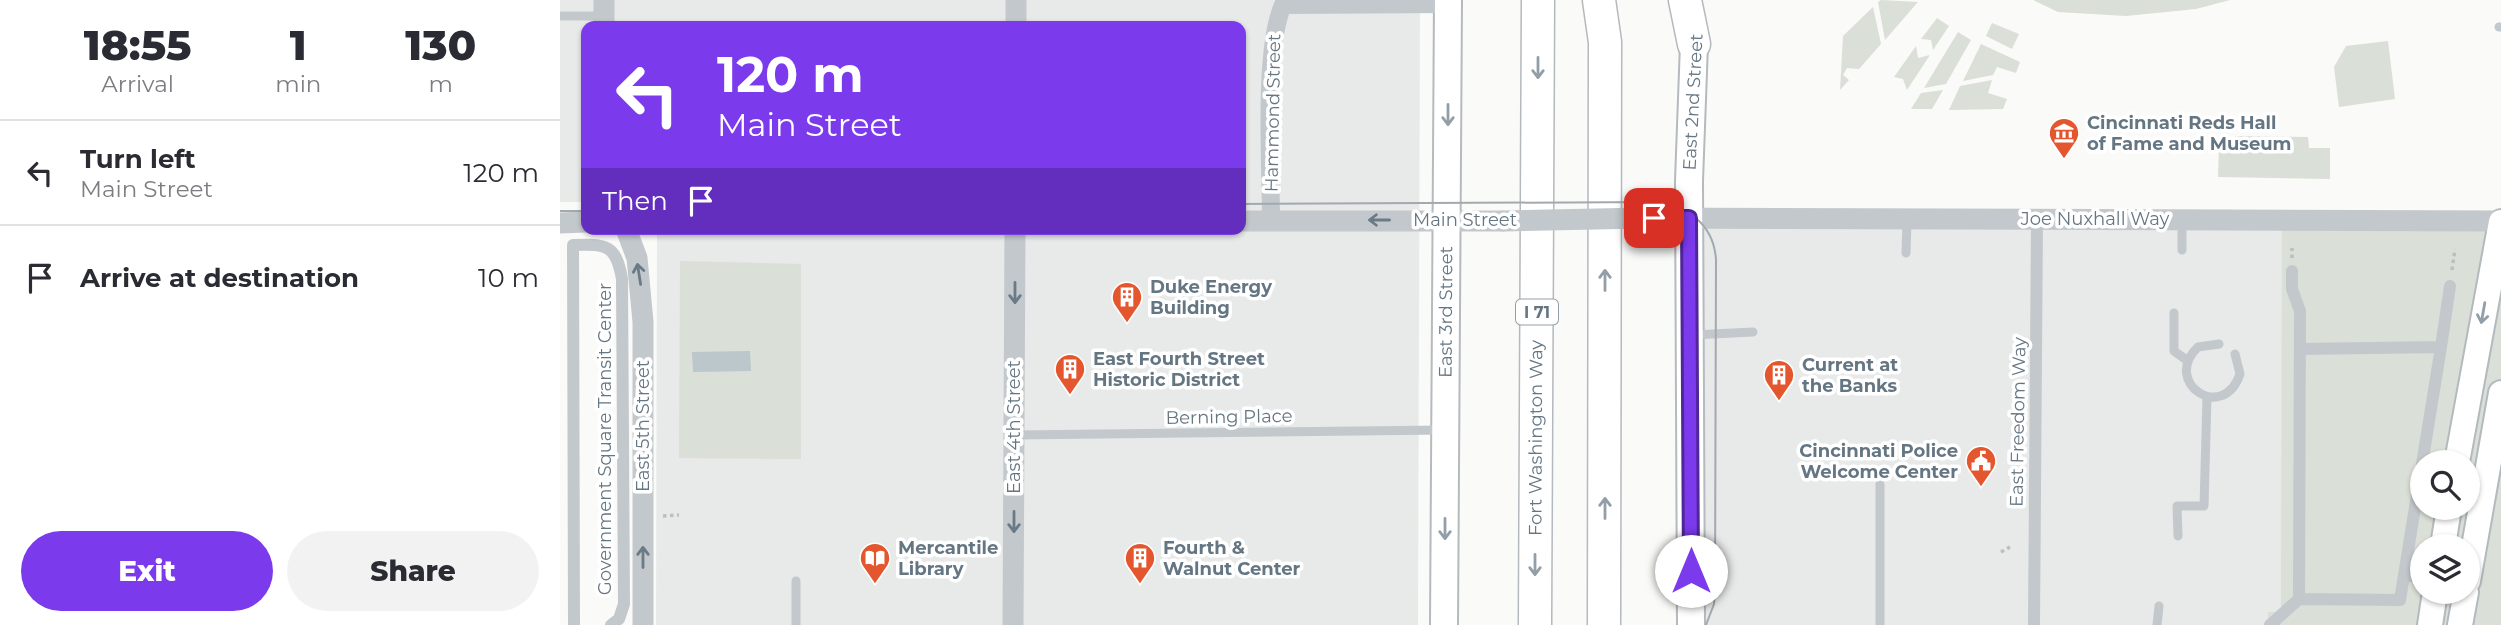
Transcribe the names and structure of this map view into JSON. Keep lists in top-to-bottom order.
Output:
{
  "streets": {
    "highway": ["I 71", "Fort Washington Way"],
    "main road": ["East 2nd Street", "East 3rd Street"],
    "street": [
      "Hammond Street",
      "Joe Nuxhall Way",
      "Main Street",
      "East Freedom Way",
      "East 5th Street",
      "East 4th Street",
      "Government Square Transit Center"
    ],
    "lane": ["Berning Place"]
  },
  "crossings": [
    ["East 2nd Street", "Joe Nuxhall Way"],
    ["East 2nd Street", "Main Street"],
    ["Hammond Street", "Main Street"],
    ["Hammond Street", "East 3rd Street"],
    ["Joe Nuxhall Way", "Main Street"],
    ["Joe Nuxhall Way", "East Freedom Way"],
    ["Main Street", "East 3rd Street"],
    ["East 3rd Street", "Berning Place"],
    ["Berning Place", "East 4th Street"]
  ],
  "one_way": [
    "Main Street",
    "East 3rd Street",
    "East 5th Street",
    "East 4th Street"
  ],
  "places": {
    "museum": ["Cincinnati Reds Hall of Fame and Museum"],
    "building": [
      "Duke Energy Building",
      "East Fourth Street Historic District",
      "Current at the Banks",
      "Fourth & Walnut Center"
    ],
    "public building": ["Cincinnati Police Welcome Center"],
    "library": ["Mercantile Library"]
  },
  "page": {
    "eta": [
      "18:55",
      "Arrival",
      "1",
      "min",
      "130",
      "m"
    ],
    "turn": ["120 m", "Main Street"],
    "list": [
      {
        "name": "Turn left",
        "note": "Main Street",
        "value": "120 m"
      },
      {
        "name": "Arrive at destination",
        "value": "10 m"
      }
    ],
    "then": "Then",
    "buttons": ["Exit", "Share"]
  }
}
